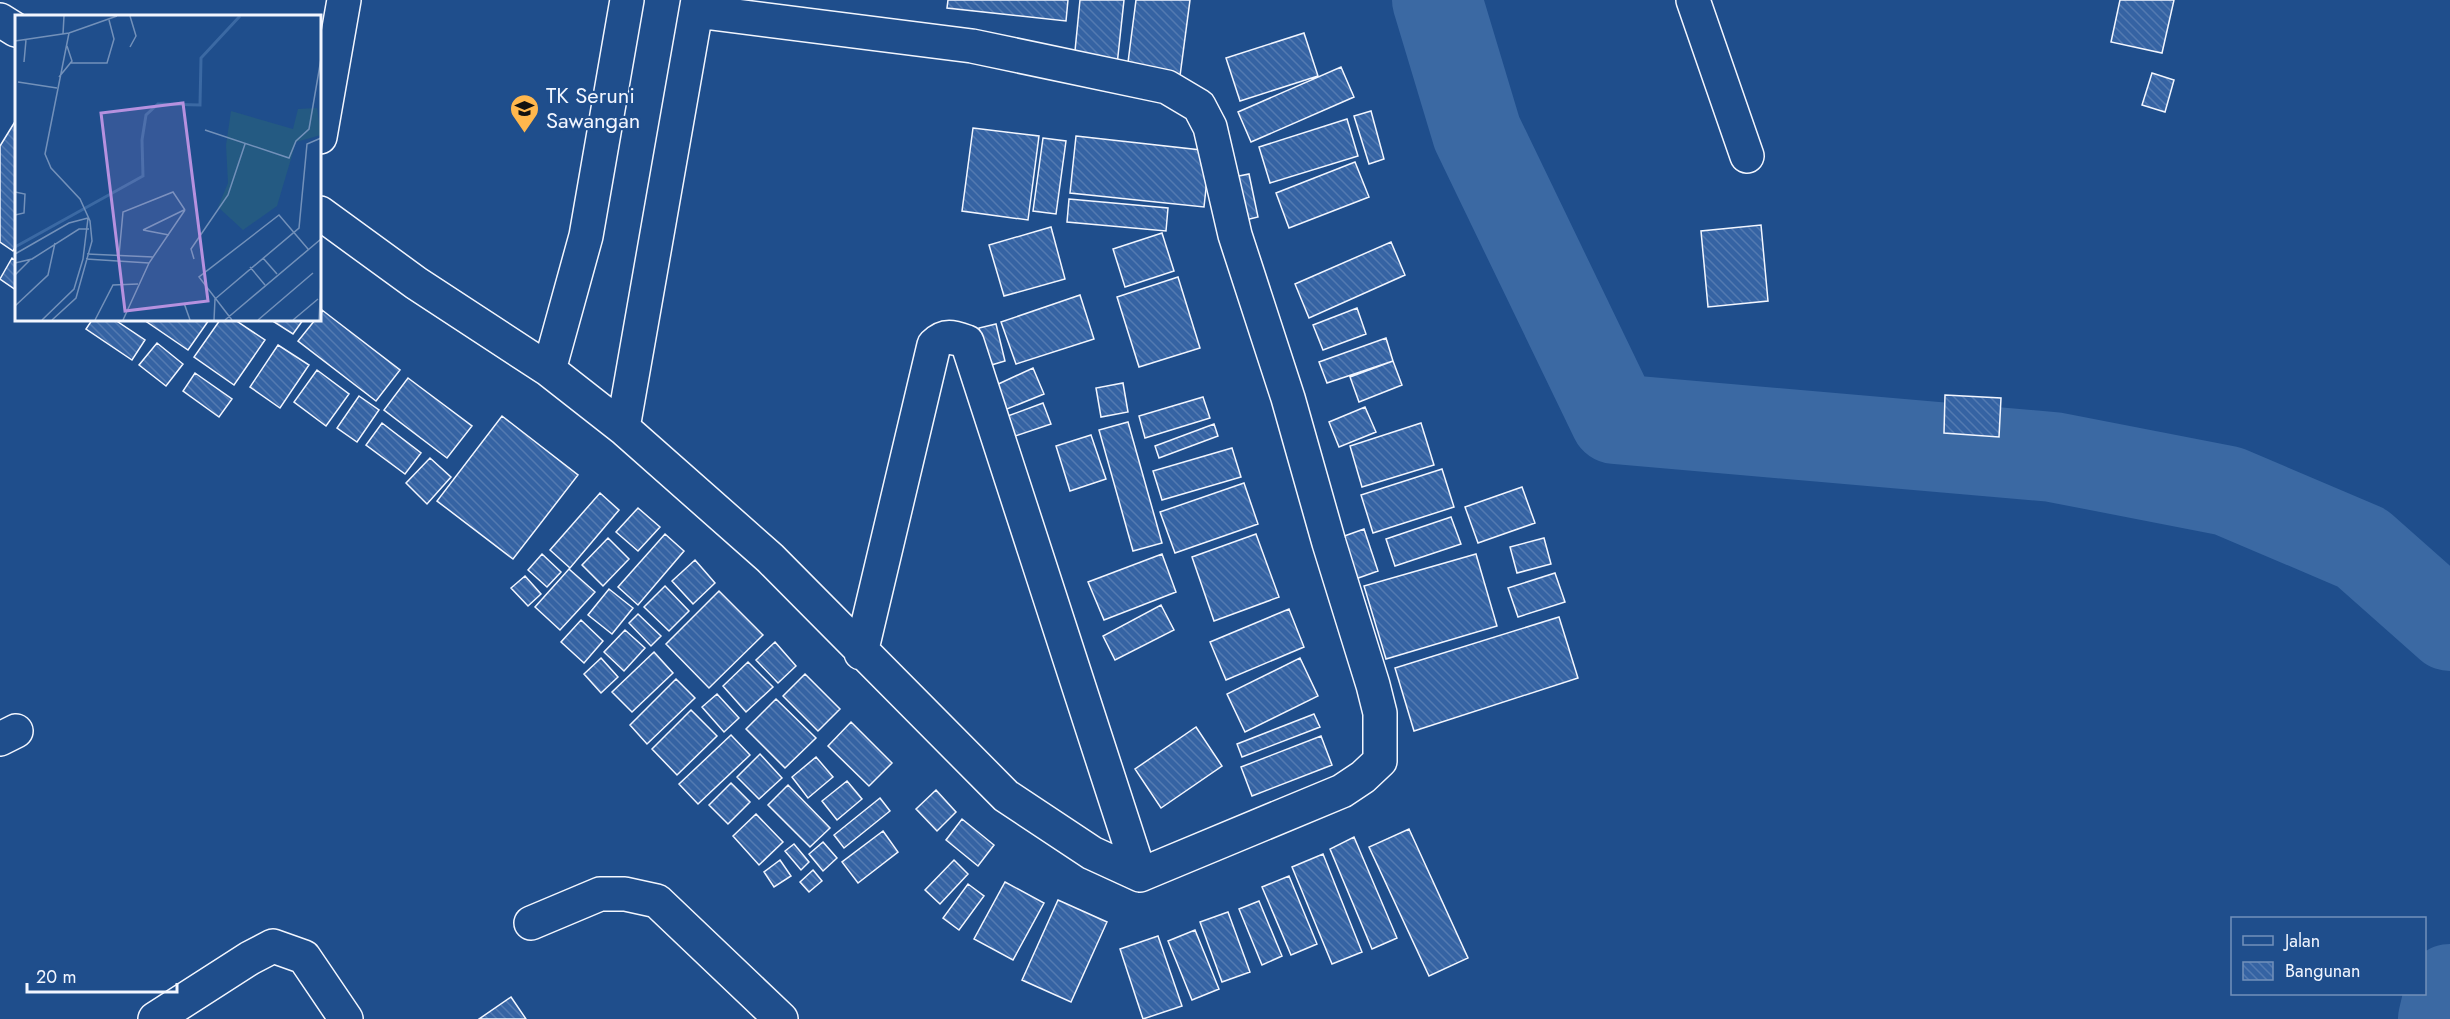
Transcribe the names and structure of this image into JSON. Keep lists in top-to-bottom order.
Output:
{
  "places": {
    "school or university": ["TK Seruni Sawangan"]
  },
  "legend": ["Jalan", "Bangunan"],
  "scale_bar": "20 m"
}
